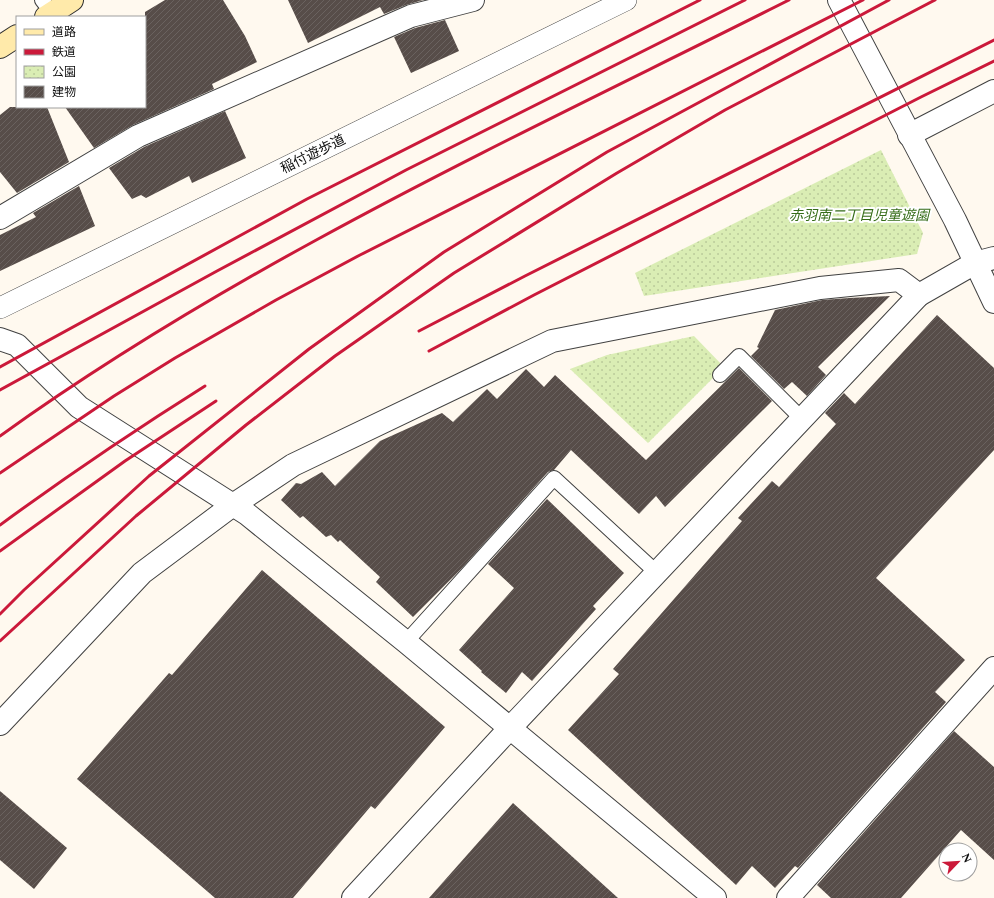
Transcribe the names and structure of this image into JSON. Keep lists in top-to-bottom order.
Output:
{
  "streets": {
    "street": ["稲付遊歩道"]
  },
  "parks": ["赤羽南二丁目児童遊園"],
  "legend": [
    "道路",
    "鉄道",
    "公園",
    "建物"
  ],
  "north": "top right"
}
